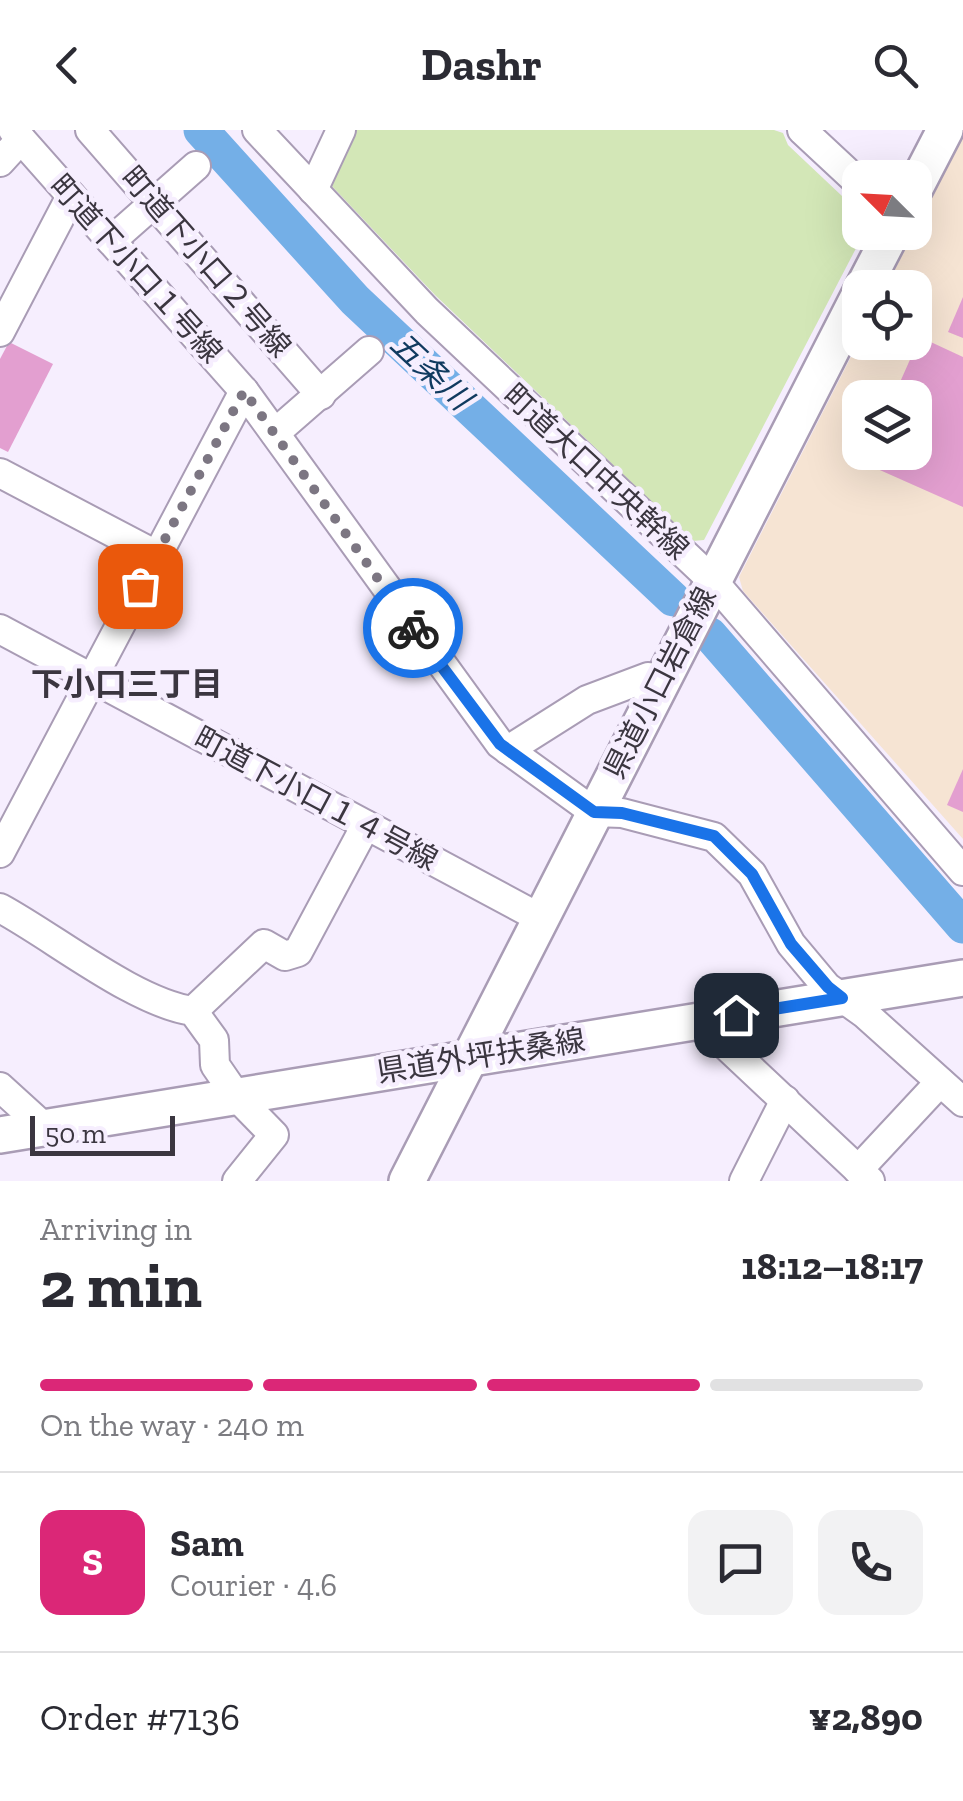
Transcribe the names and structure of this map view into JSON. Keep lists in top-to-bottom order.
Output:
{
  "streets": {
    "main road": ["県道小口岩倉線", "県道外坪扶桑線"],
    "street": [
      "町道下小口２号線",
      "町道下小口１号線",
      "町道大口中央幹線",
      "町道下小口１４号線"
    ]
  },
  "crossings": [
    ["町道下小口１号線", "県道小口岩倉線"],
    ["町道下小口１号線", "県道外坪扶桑線"],
    ["町道大口中央幹線", "県道小口岩倉線"],
    ["県道小口岩倉線", "町道下小口１４号線"],
    ["県道小口岩倉線", "県道外坪扶桑線"]
  ],
  "districts": ["下小口三丁目"],
  "water": ["五条川"],
  "scale_bar": "50 m",
  "north": "top left",
  "page": {
    "header": "Dashr",
    "scale": "50 m",
    "heading": ["2 min", "Arriving in", "18:12–18:17"],
    "panel": [
      "Sam",
      "Courier · 4.6",
      "Order #7136",
      "¥2,890"
    ],
    "bar": "On the way · 240 m",
    "round": "S"
  }
}
